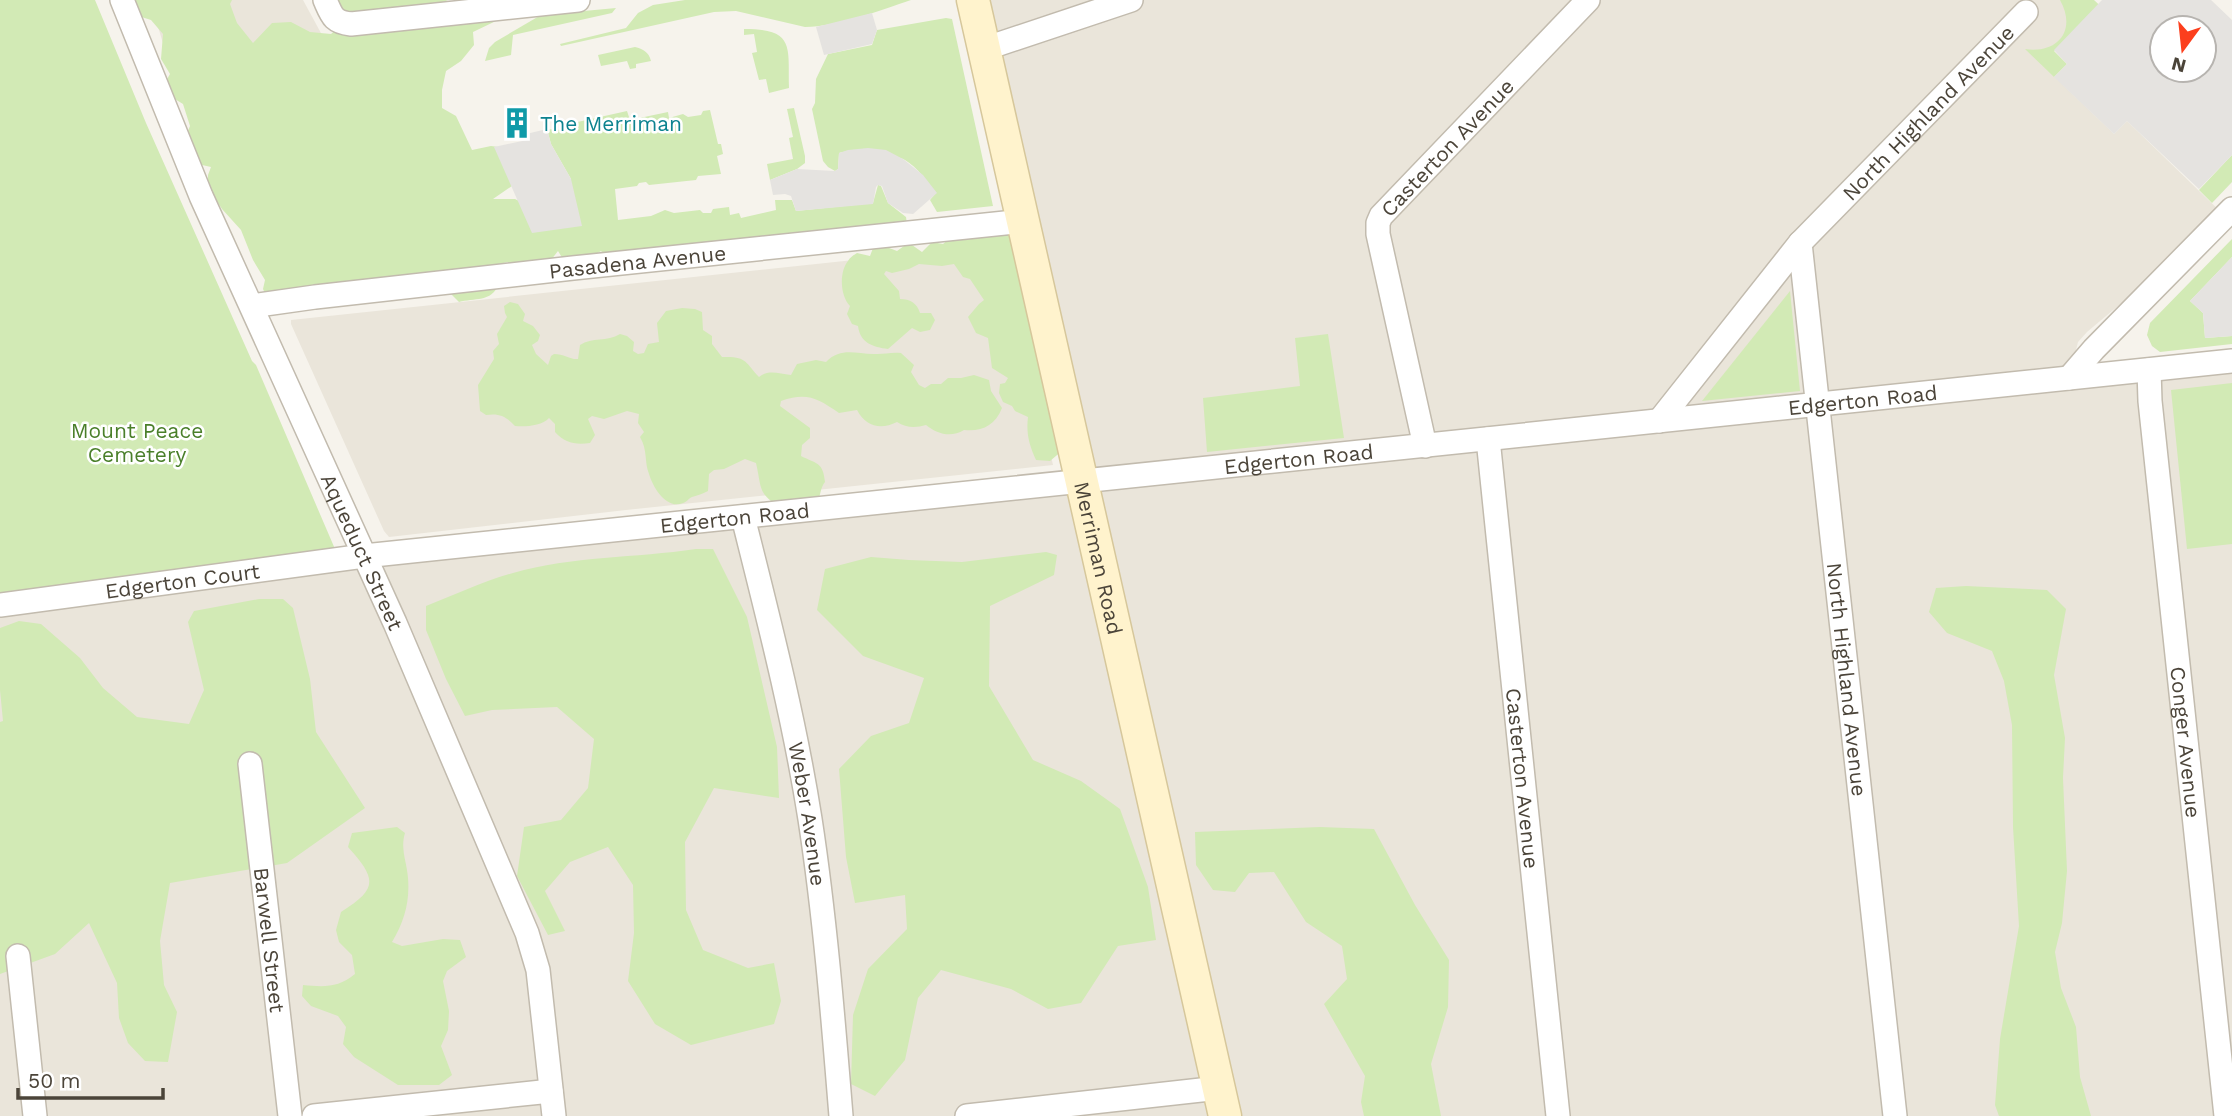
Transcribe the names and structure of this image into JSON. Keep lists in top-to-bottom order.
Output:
{
  "streets": {
    "main road": ["Merriman Road"],
    "street": [
      "North Highland Avenue",
      "Casterton Avenue",
      "Pasadena Avenue",
      "Edgerton Road",
      "Aqueduct Street",
      "Edgerton Court",
      "Conger Avenue",
      "Weber Avenue",
      "Barwell Street"
    ]
  },
  "crossings": [
    ["North Highland Avenue", "Edgerton Road"],
    ["Casterton Avenue", "Edgerton Road"],
    ["Pasadena Avenue", "Aqueduct Street"],
    ["Pasadena Avenue", "Merriman Road"],
    ["Edgerton Road", "Aqueduct Street"],
    ["Edgerton Road", "Merriman Road"],
    ["Edgerton Road", "Edgerton Court"],
    ["Edgerton Road", "Conger Avenue"],
    ["Edgerton Road", "Weber Avenue"],
    ["Aqueduct Street", "Edgerton Court"]
  ],
  "parks": ["Mount Peace Cemetery"],
  "places": {
    "building": ["The Merriman"]
  },
  "scale_bar": "50 m",
  "north": "bottom"
}
